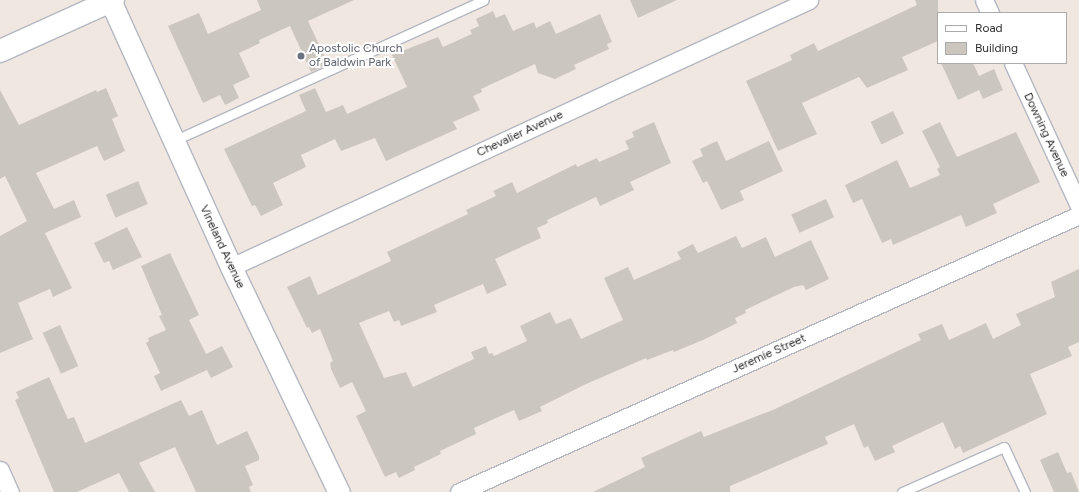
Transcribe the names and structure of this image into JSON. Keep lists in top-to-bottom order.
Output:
{
  "streets": {
    "street": [
      "Chevalier Avenue",
      "Downing Avenue",
      "Vineland Avenue",
      "Jeremie Street"
    ]
  },
  "crossings": [
    ["Chevalier Avenue", "Vineland Avenue"]
  ],
  "places": ["Apostolic Church of Baldwin Park"],
  "legend": ["Road", "Building"]
}
